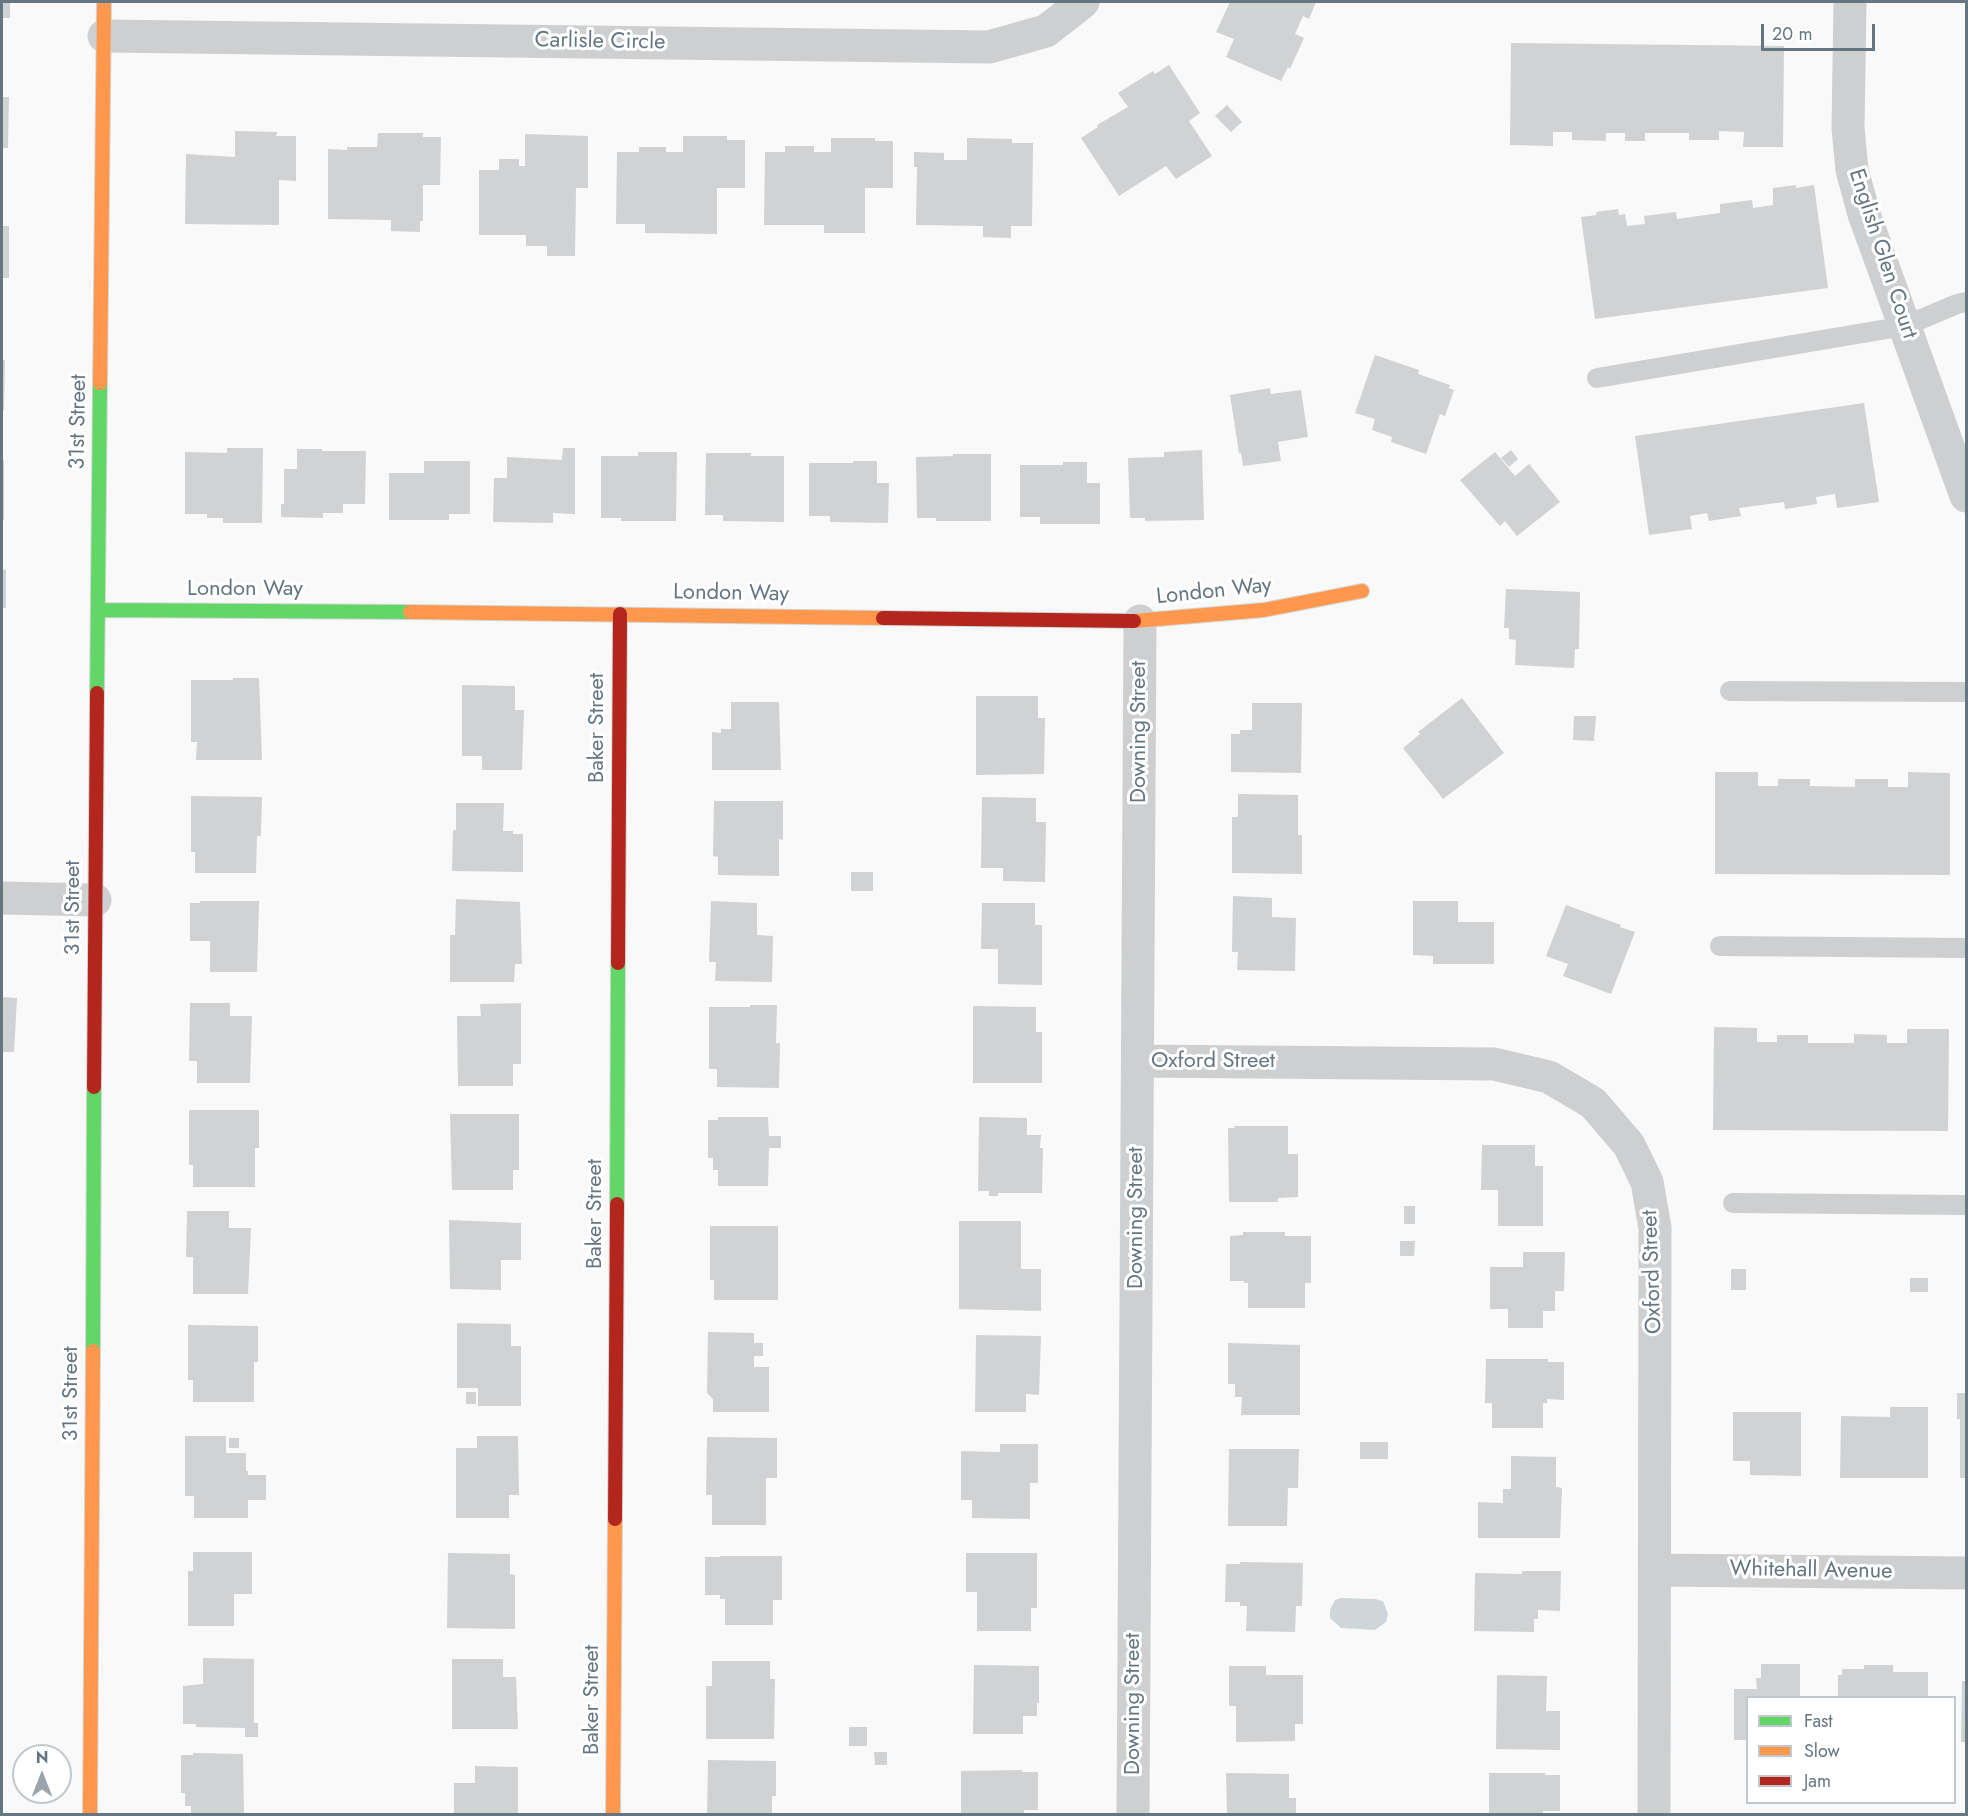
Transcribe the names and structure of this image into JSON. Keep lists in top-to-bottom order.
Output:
{
  "streets": {
    "street": [
      "Carlisle Circle",
      "English Glen Court",
      "31st Street",
      "London Way",
      "Baker Street",
      "Downing Street",
      "Oxford Street",
      "Whitehall Avenue"
    ]
  },
  "crossings": [
    ["Carlisle Circle", "31st Street"],
    ["31st Street", "London Way"],
    ["London Way", "Baker Street"],
    ["London Way", "Downing Street"],
    ["Downing Street", "Oxford Street"],
    ["Oxford Street", "Whitehall Avenue"]
  ],
  "legend": ["Fast", "Slow", "Jam"],
  "scale_bar": "20 m",
  "north": "top"
}
